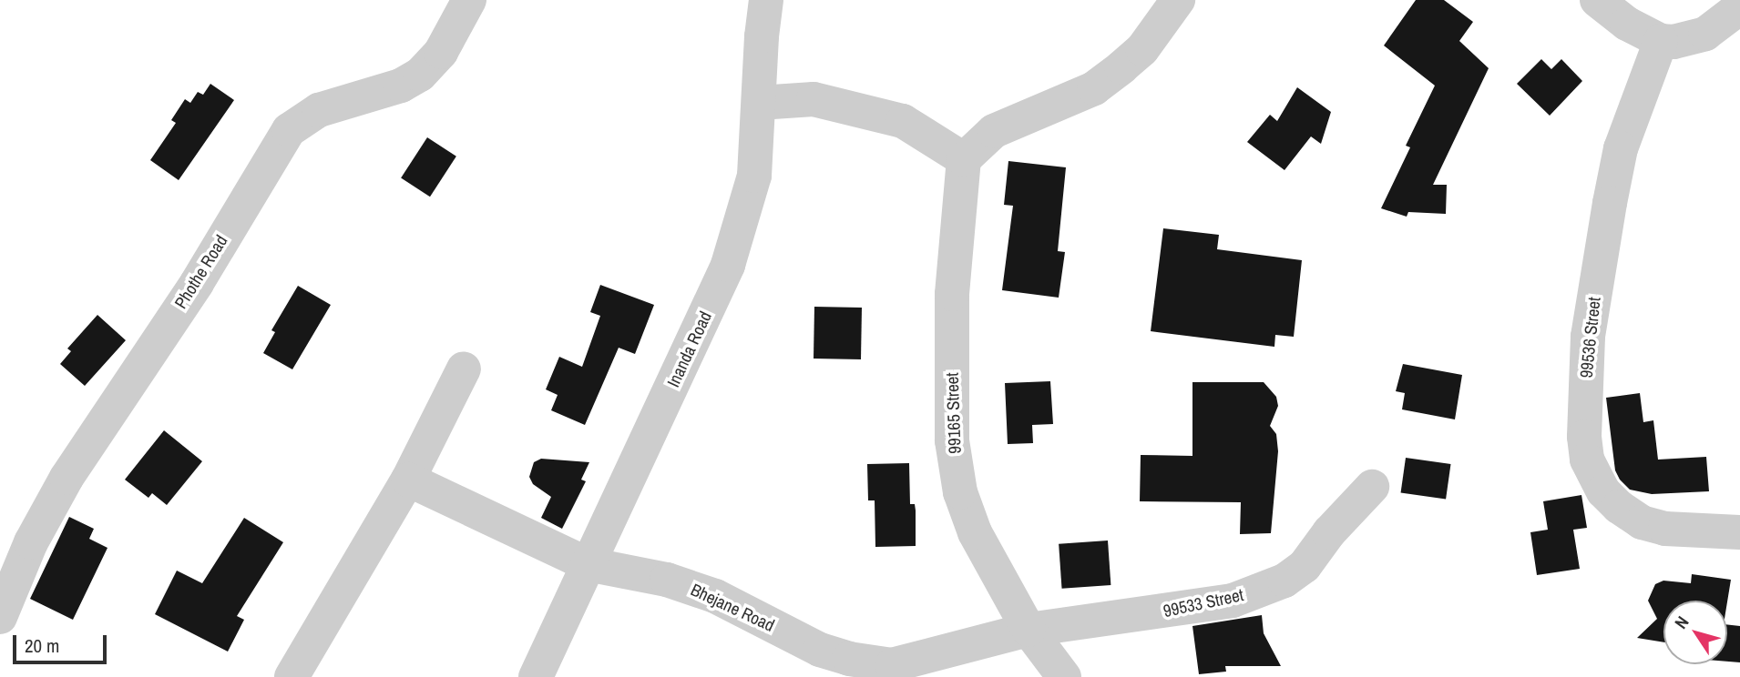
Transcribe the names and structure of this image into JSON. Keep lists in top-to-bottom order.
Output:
{
  "streets": {
    "street": [
      "Phothe Road",
      "99536 Street",
      "Inanda Road",
      "99165 Street",
      "99533 Street",
      "Bhejane Road"
    ]
  },
  "crossings": [
    ["Inanda Road", "Bhejane Road"],
    ["99165 Street", "99533 Street"],
    ["99165 Street", "Bhejane Road"],
    ["99533 Street", "Bhejane Road"]
  ],
  "scale_bar": "20 m",
  "north": "top left"
}
